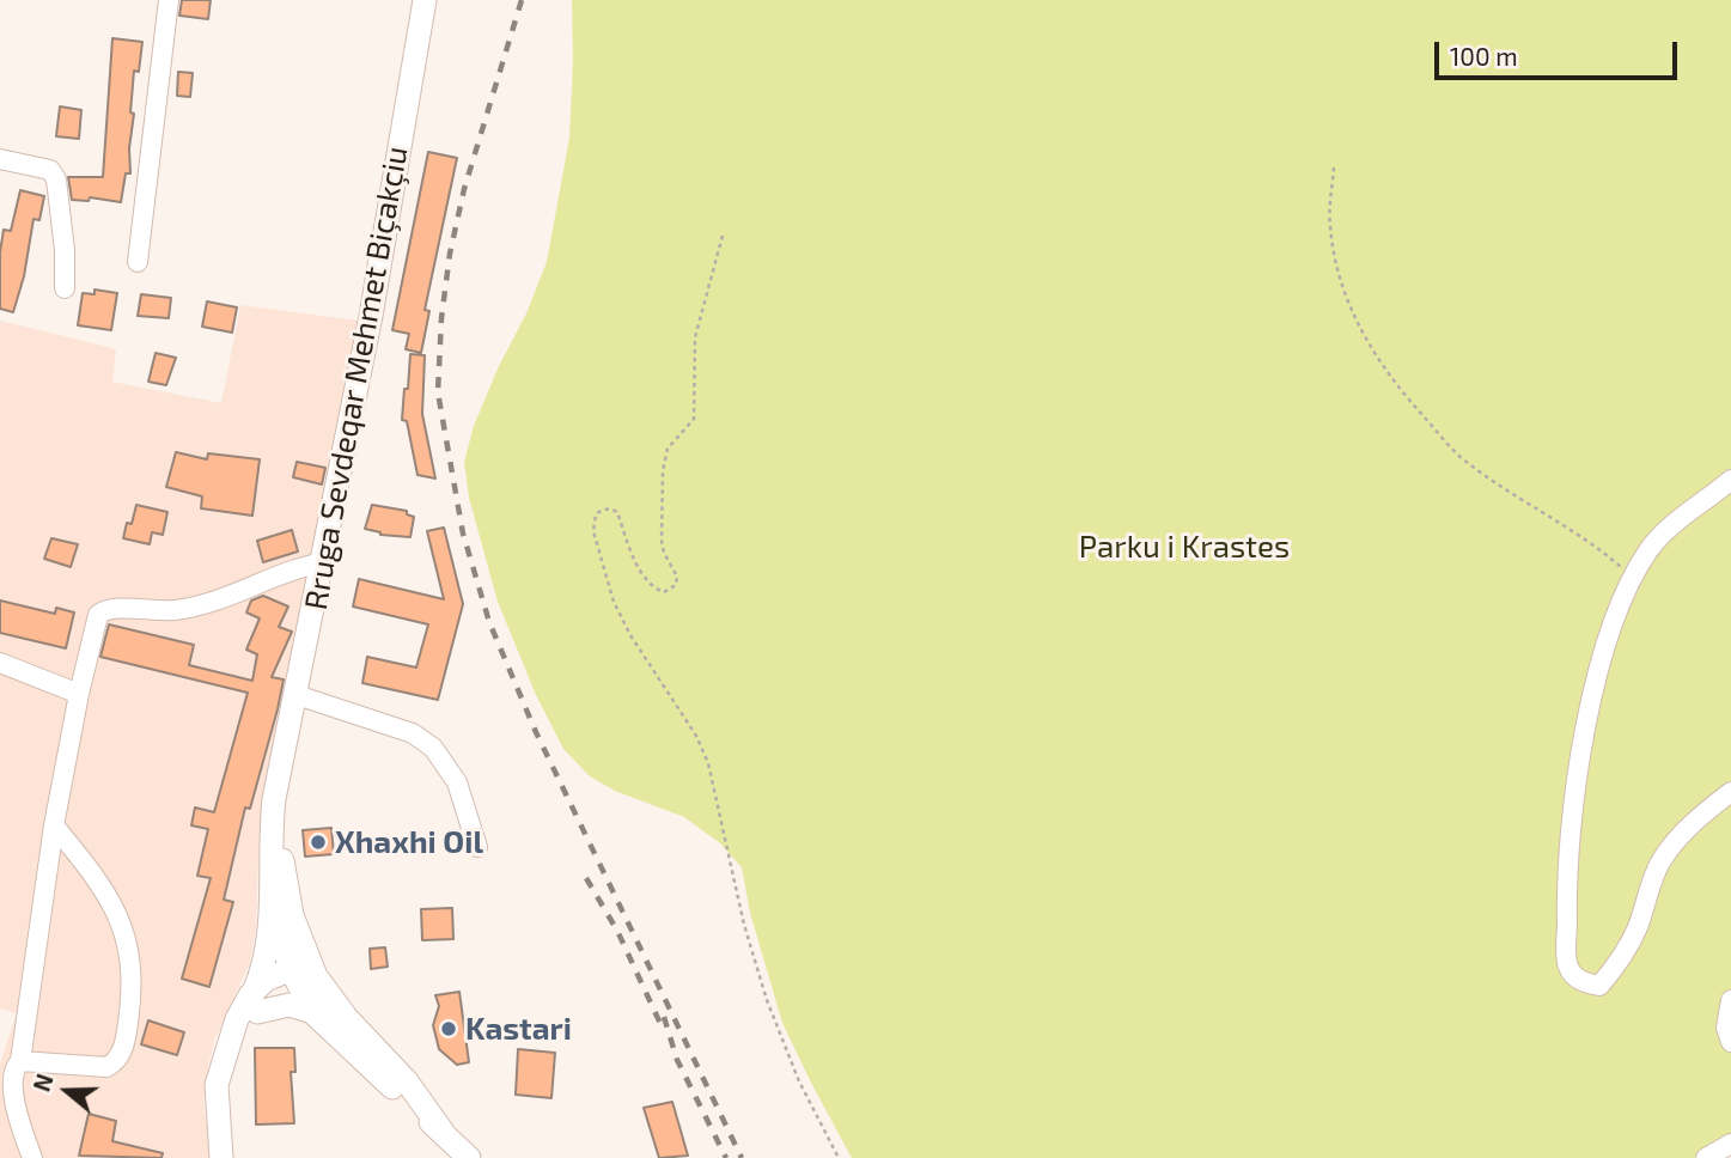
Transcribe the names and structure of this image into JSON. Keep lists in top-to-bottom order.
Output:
{
  "streets": {
    "main road": ["Rruga Sevdeqar Mehmet Biçakçiu"]
  },
  "parks": ["Parku i Krastes"],
  "places": ["Xhaxhi Oil", "Kastari"],
  "scale_bar": "100 m",
  "north": "left"
}
